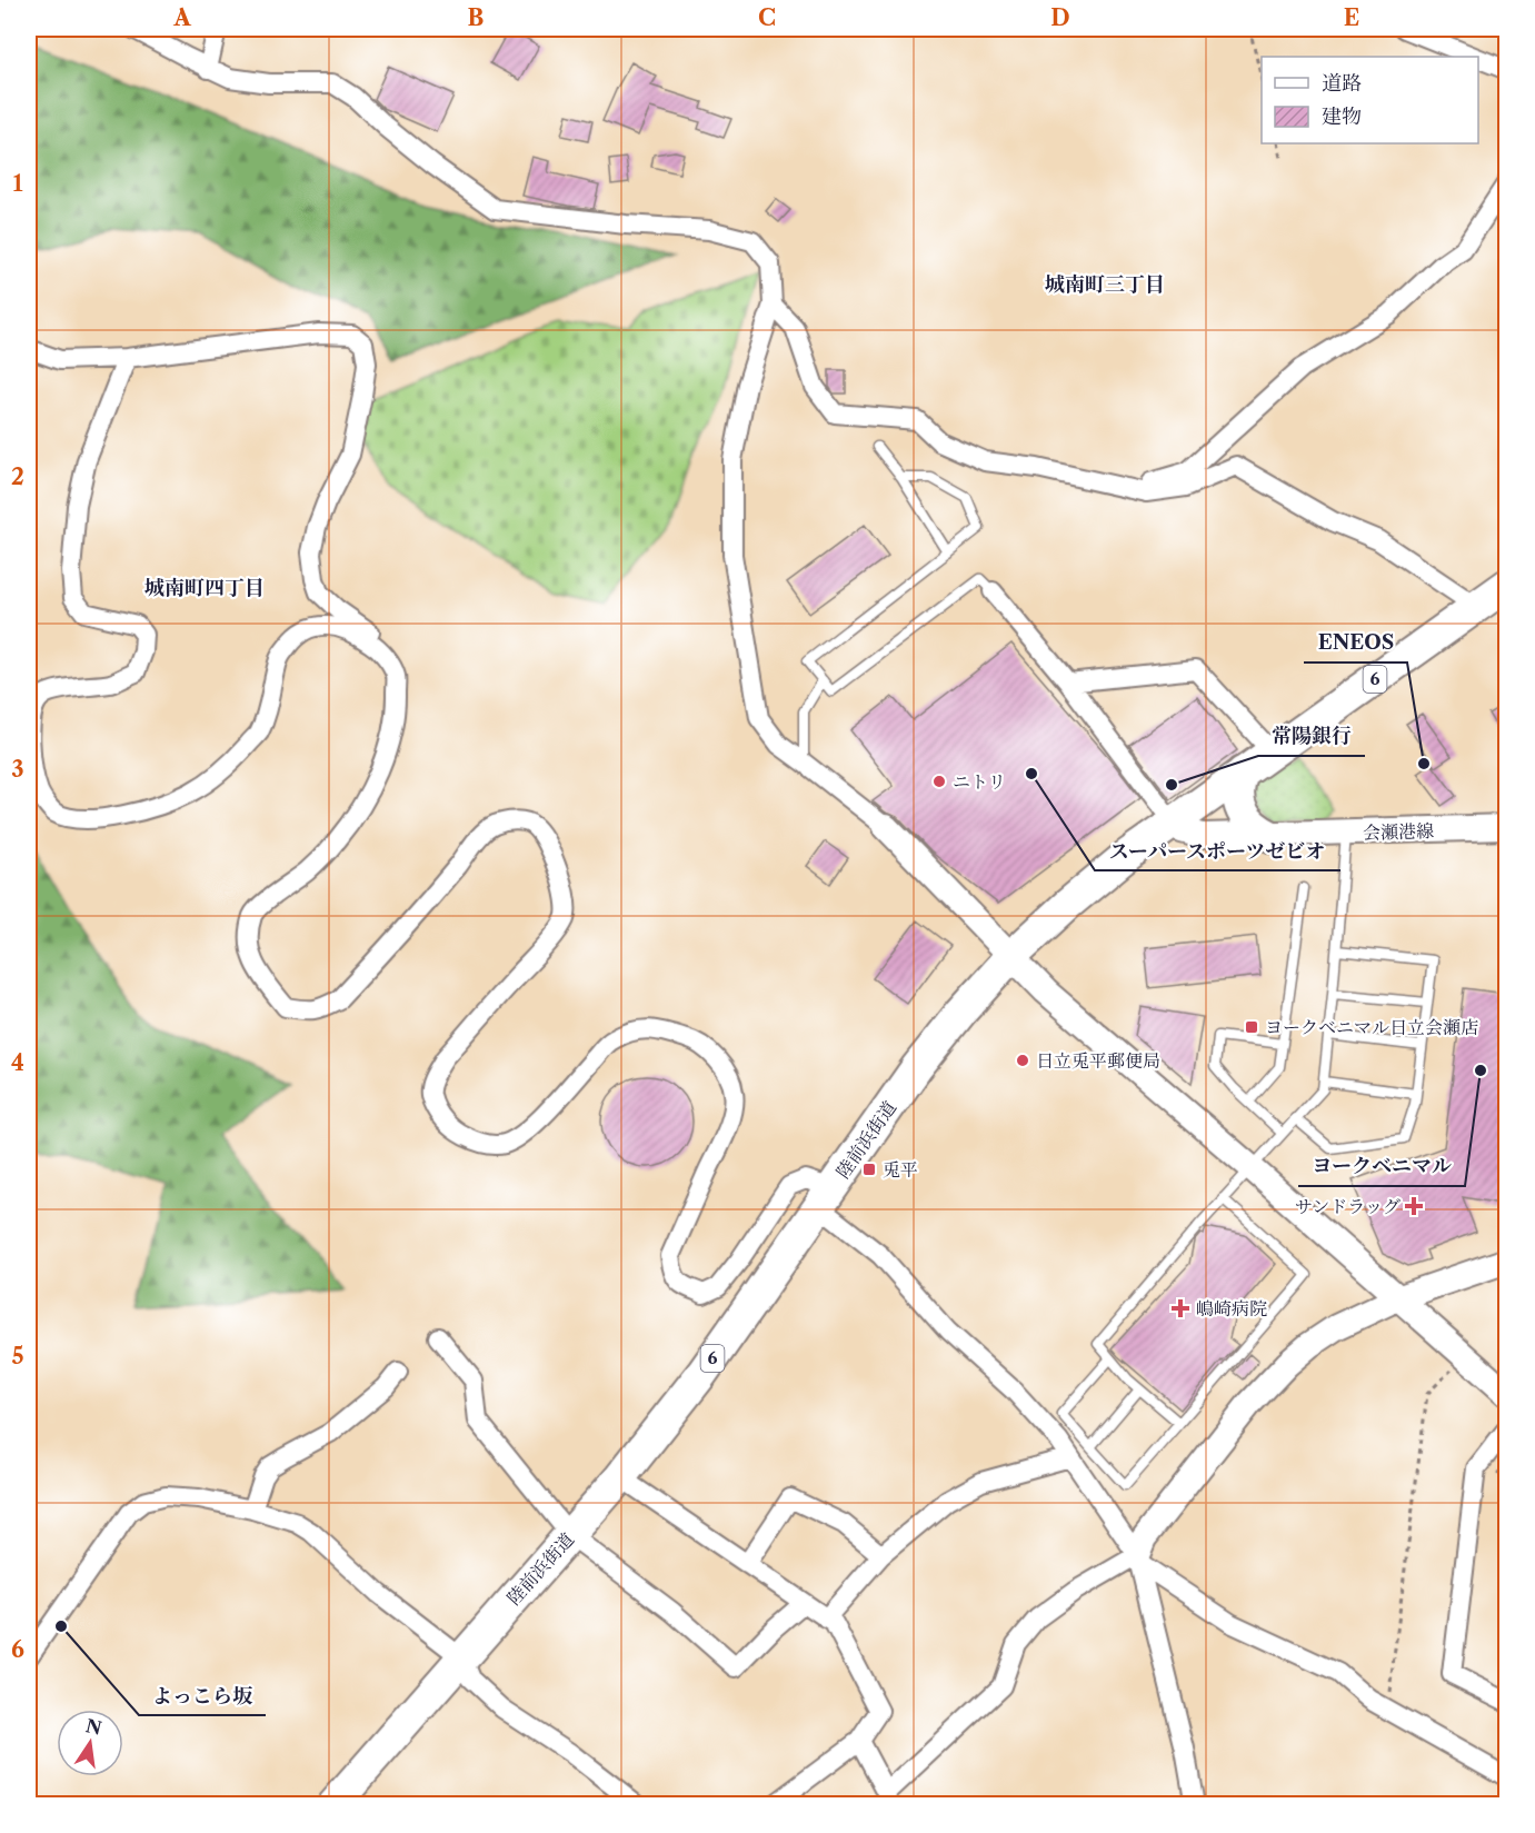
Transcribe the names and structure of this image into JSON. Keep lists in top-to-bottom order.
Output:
{
  "streets": {
    "highway": ["6", "陸前浜街道"],
    "street": ["会瀬港線"]
  },
  "crossings": [
    ["会瀬港線", "陸前浜街道"]
  ],
  "districts": ["城南町三丁目", "城南町四丁目"],
  "places": {
    "other": [
      "ENEOS",
      "スーパースポーツゼビオ",
      "ニトリ",
      "常陽銀行",
      "日立兎平郵便局",
      "ヨークベニマル",
      "よっこら坂"
    ],
    "transit": ["ヨークベニマル日立会瀬店", "兎平"],
    "health": ["サンドラッグ", "嶋崎病院"]
  },
  "legend": ["道路", "建物"],
  "north": "top",
  "grid": {
    "columns": [
      "A",
      "B",
      "C",
      "D",
      "E"
    ],
    "rows": [
      "1",
      "2",
      "3",
      "4",
      "5",
      "6"
    ]
  }
}
